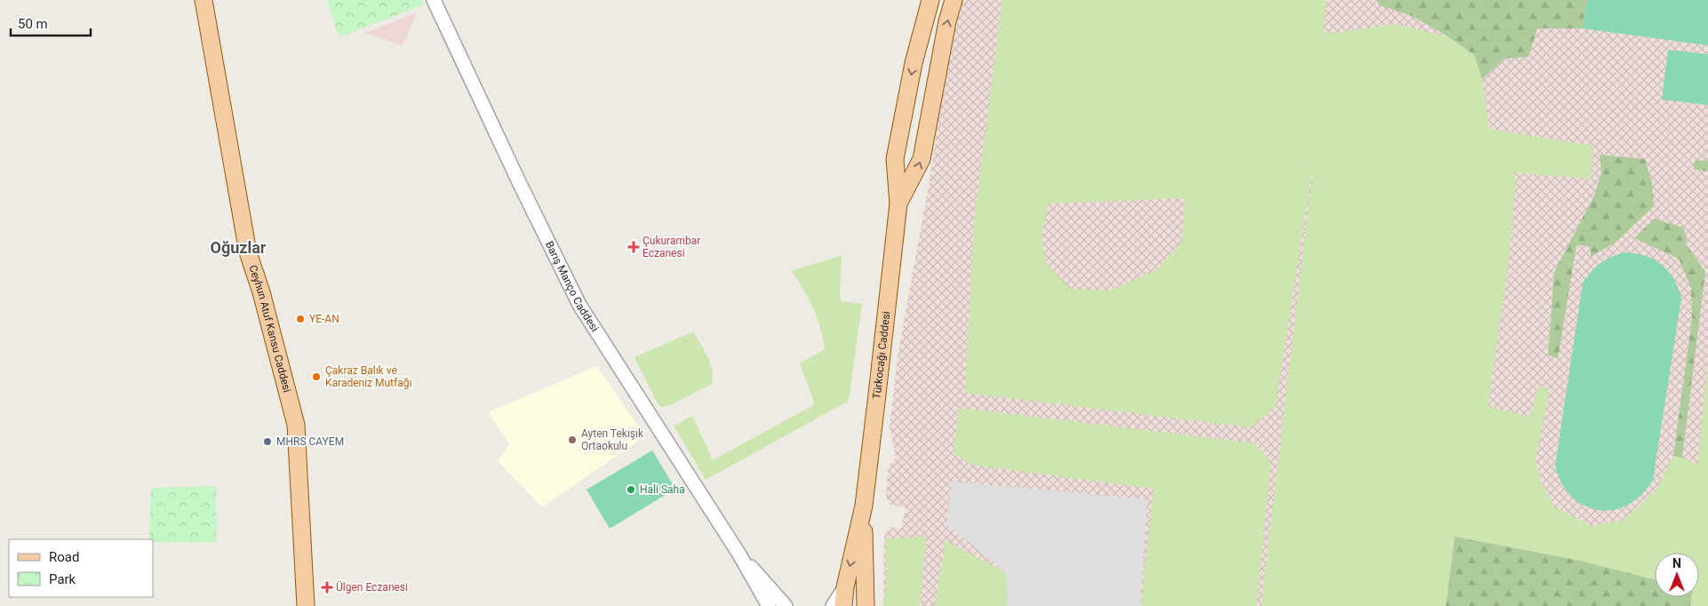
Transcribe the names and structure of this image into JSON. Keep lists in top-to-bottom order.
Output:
{
  "streets": {
    "main road": ["Ceyhun Atuf Kansu Caddesi", "Türkocağı Caddesi"],
    "street": ["Barış Manço Caddesi"]
  },
  "districts": ["Oğuzlar"],
  "places": {
    "health": ["Çukurambar Eczanesi", "Ülgen Eczanesi"],
    "other": [
      "YE-AN",
      "Çakraz Balık ve Karadeniz Mutfağı",
      "Ayten Tekışık Ortaokulu",
      "MHRS CAYEM",
      "Hali Saha"
    ]
  },
  "legend": ["Road", "Park"],
  "scale_bar": "50 m",
  "north": "top"
}
